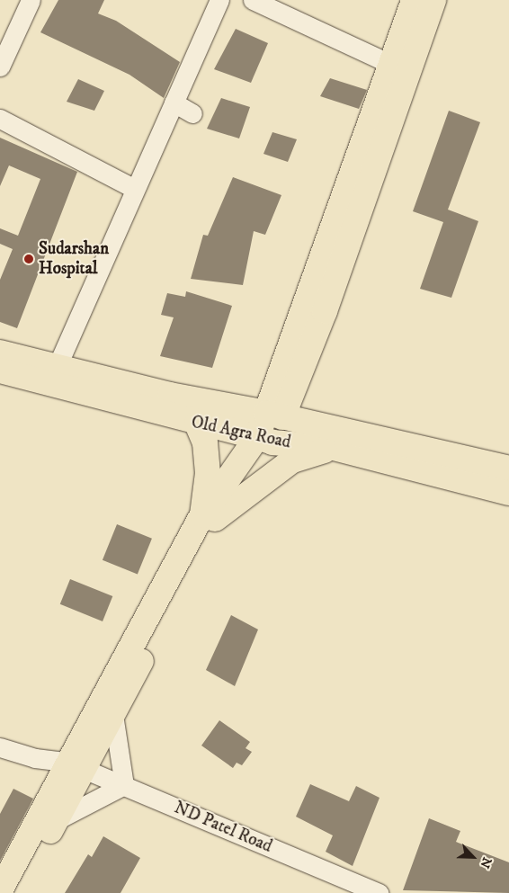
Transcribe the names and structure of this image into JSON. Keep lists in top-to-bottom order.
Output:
{
  "streets": {
    "main road": ["Old Agra Road"],
    "street": ["ND Patel Road"]
  },
  "places": ["Sudarshan Hospital"],
  "north": "bottom right"
}
